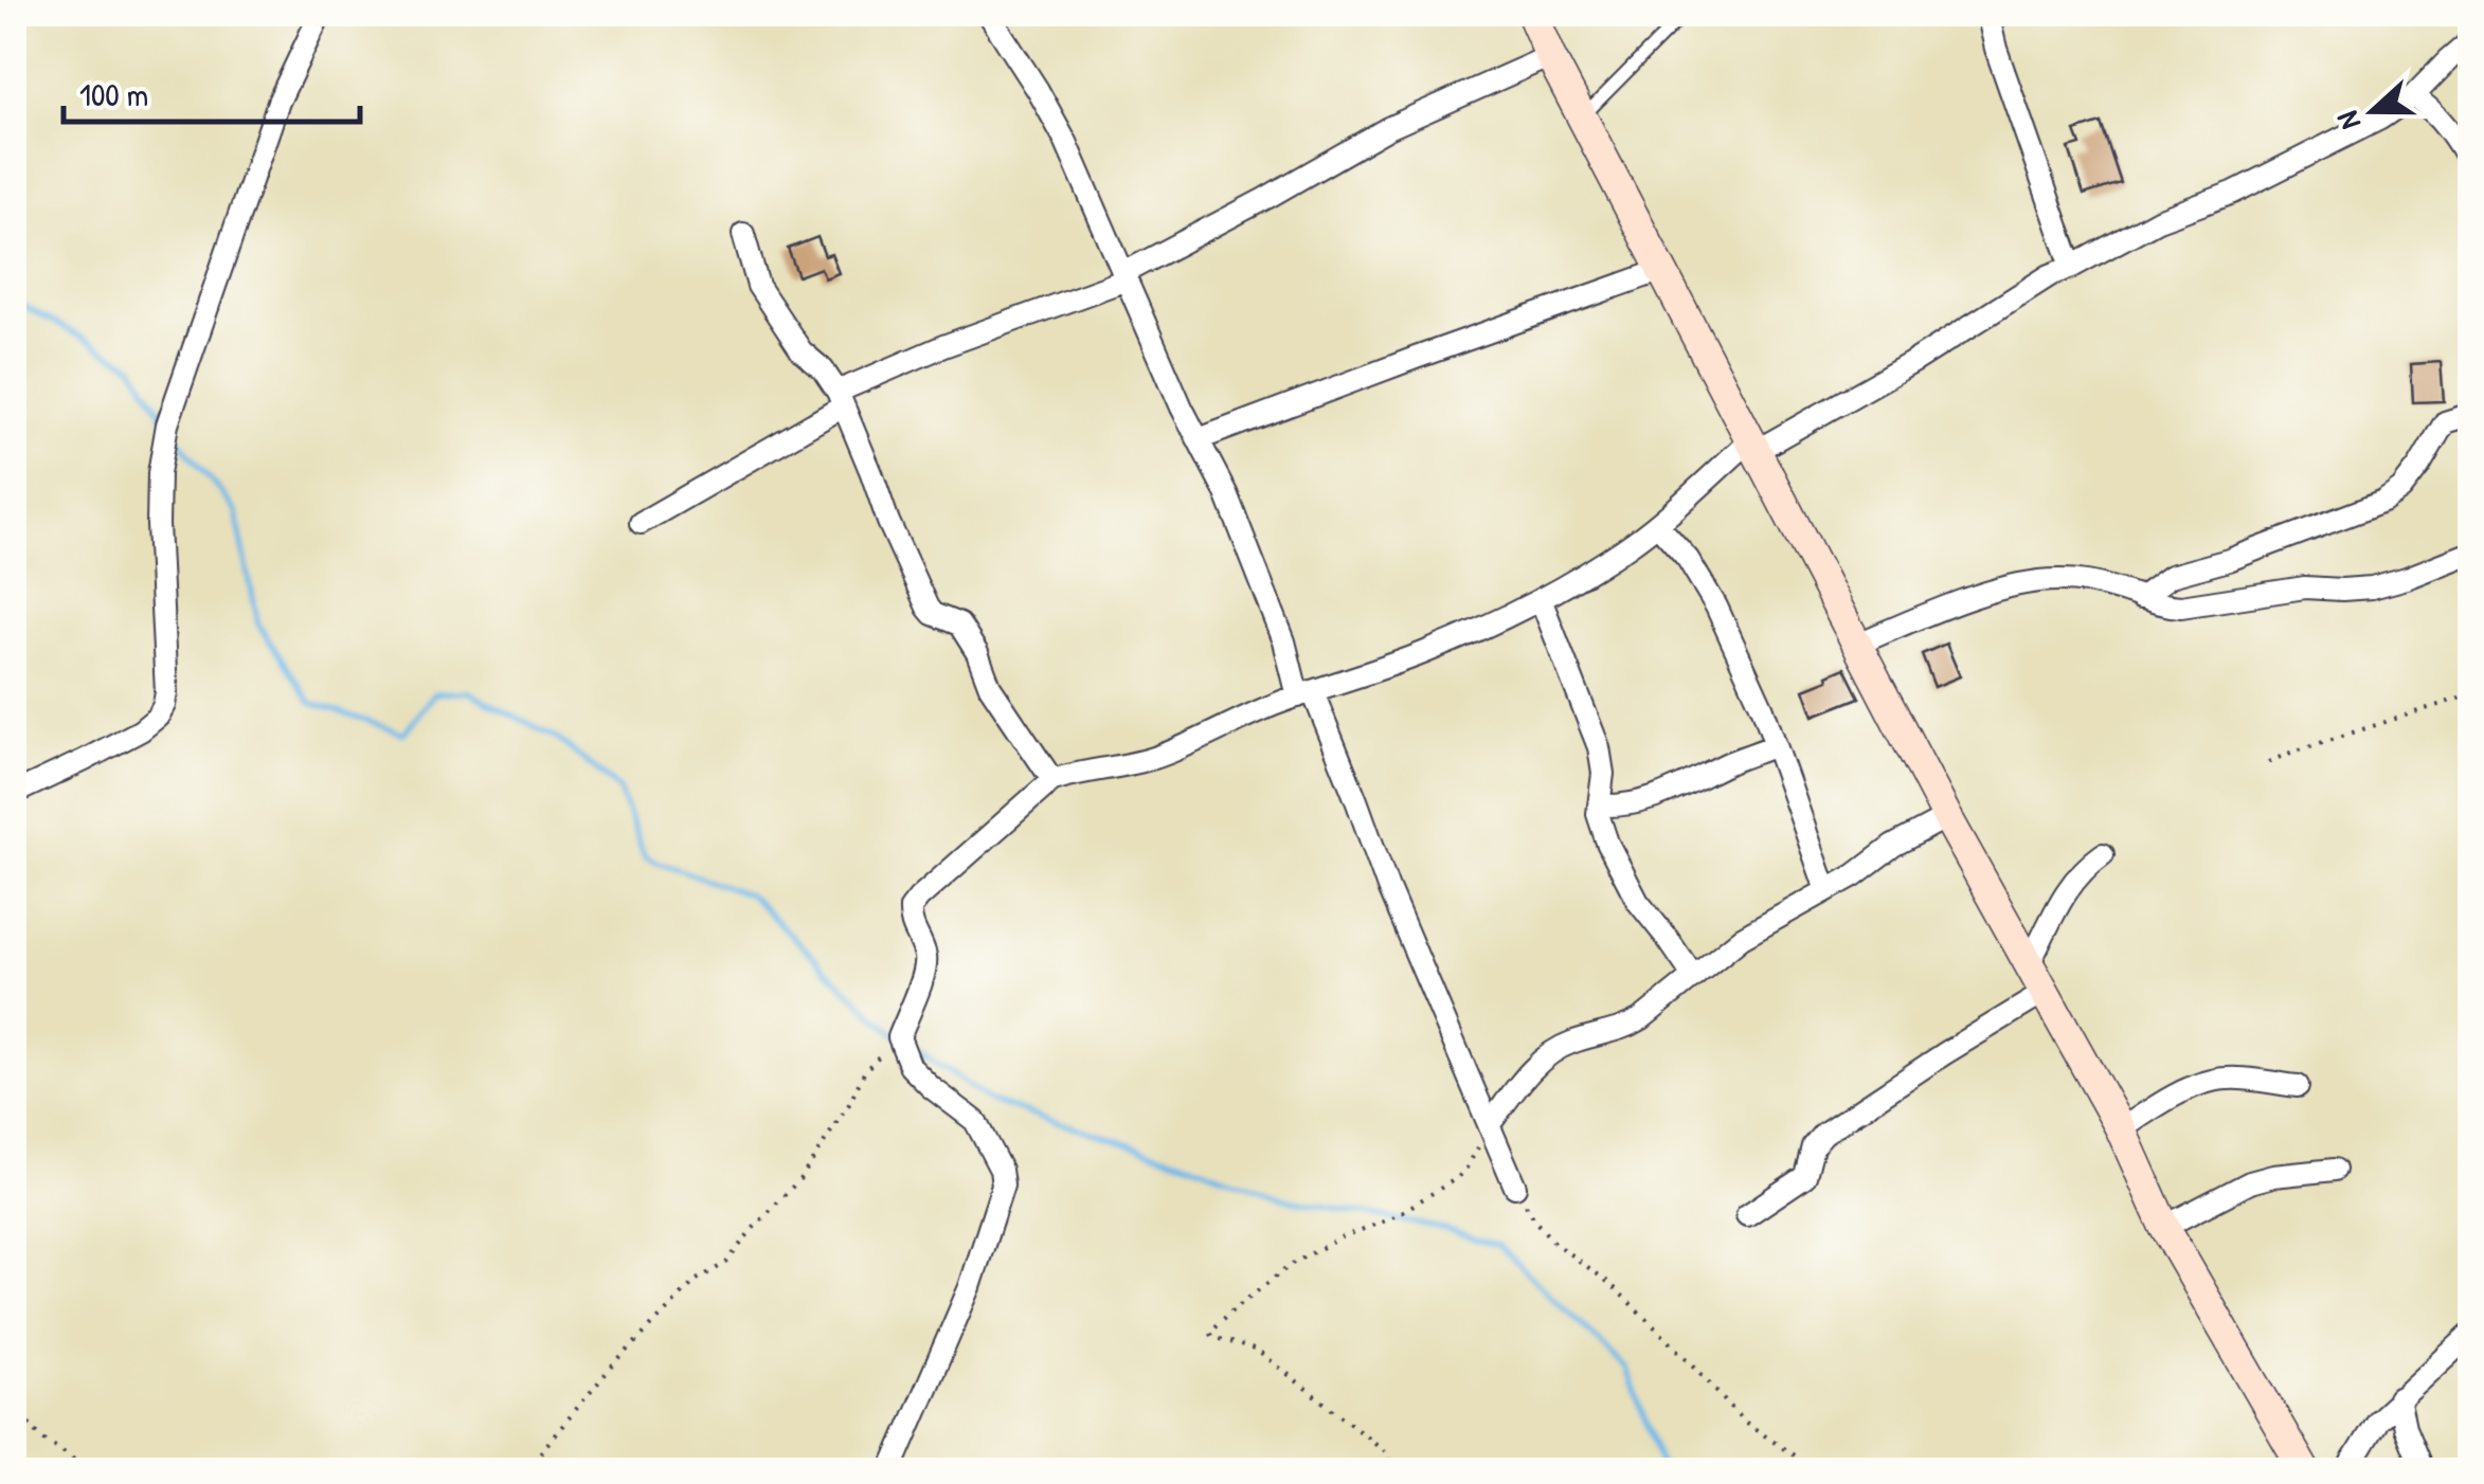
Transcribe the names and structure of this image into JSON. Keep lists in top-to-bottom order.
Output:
{
  "scale_bar": "100 m",
  "north": "left"
}
